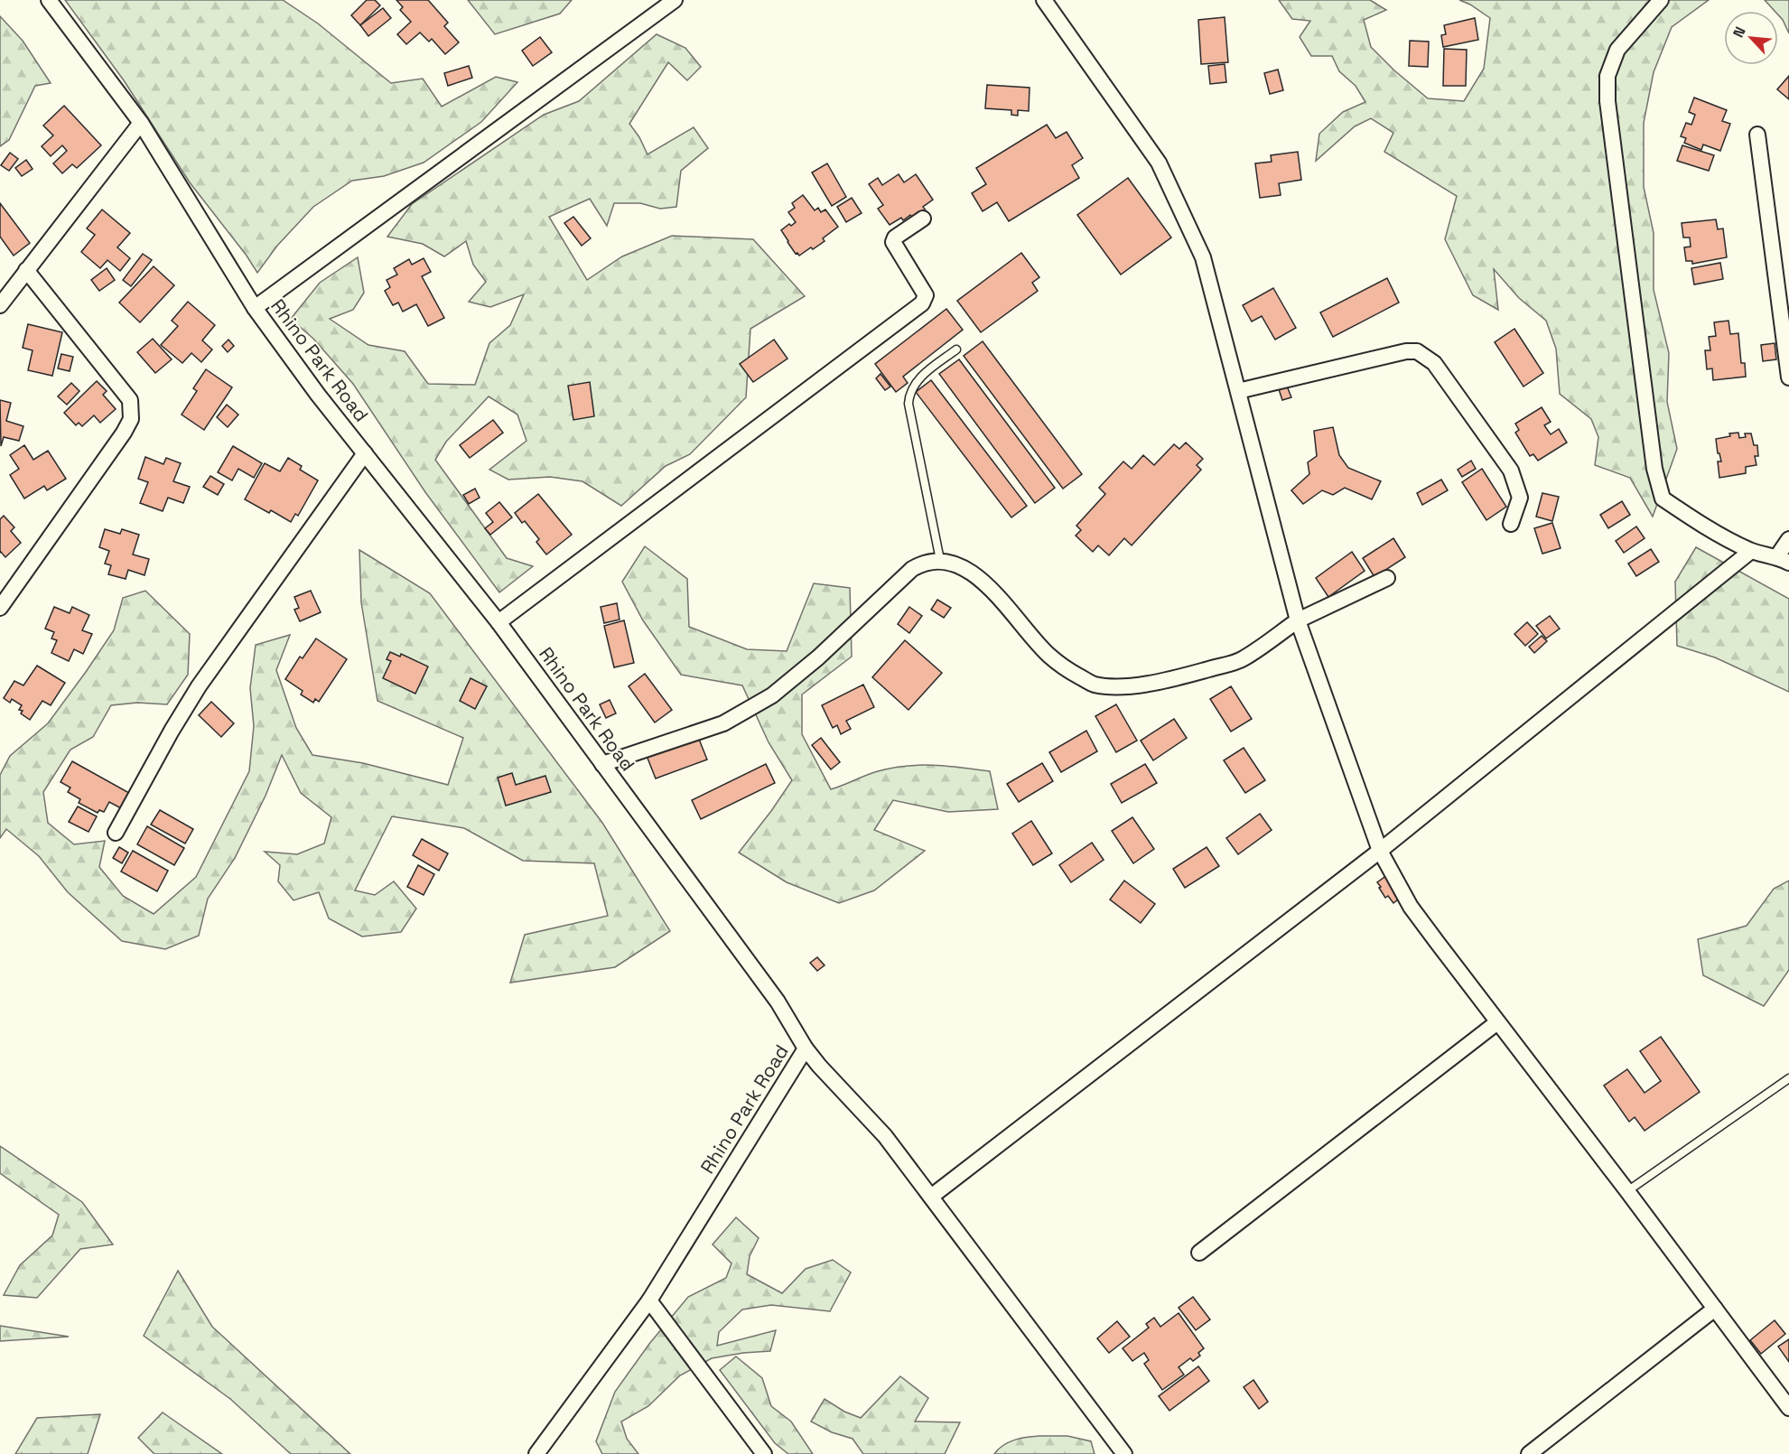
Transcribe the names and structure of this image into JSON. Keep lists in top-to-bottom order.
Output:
{
  "streets": {
    "street": ["Rhino Park Road"]
  },
  "north": "top left"
}
